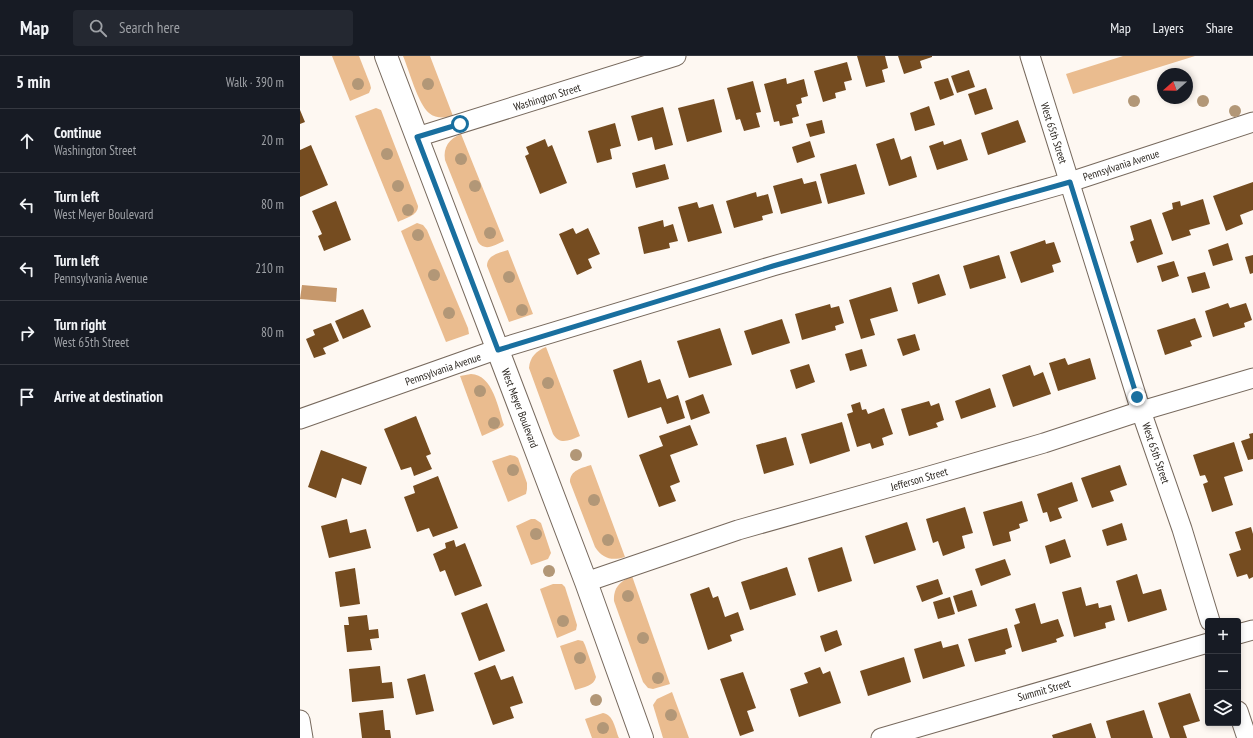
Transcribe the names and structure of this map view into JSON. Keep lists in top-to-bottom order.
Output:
{
  "streets": {
    "main road": ["West Meyer Boulevard"],
    "street": [
      "Washington Street",
      "West 65th Street",
      "Pennsylvania Avenue",
      "Jefferson Street",
      "Summit Street"
    ]
  },
  "crossings": [
    ["Washington Street", "West Meyer Boulevard"],
    ["West 65th Street", "Pennsylvania Avenue"],
    ["West 65th Street", "Jefferson Street"],
    ["Pennsylvania Avenue", "West Meyer Boulevard"],
    ["West Meyer Boulevard", "Jefferson Street"]
  ],
  "north": "left",
  "page": {
    "header": "Map",
    "search": "Search here",
    "nav": ["Map", "Layers", "Share"],
    "heading": ["5 min", "Walk · 390 m"],
    "list": [
      ["Continue", "Washington Street", "20 m"],
      ["Turn left", "West Meyer Boulevard", "80 m"],
      ["Turn left", "Pennsylvania Avenue", "210 m"],
      ["Turn right", "West 65th Street", "80 m"],
      "Arrive at destination"
    ],
    "map_buttons": ["+", "−"]
  }
}
